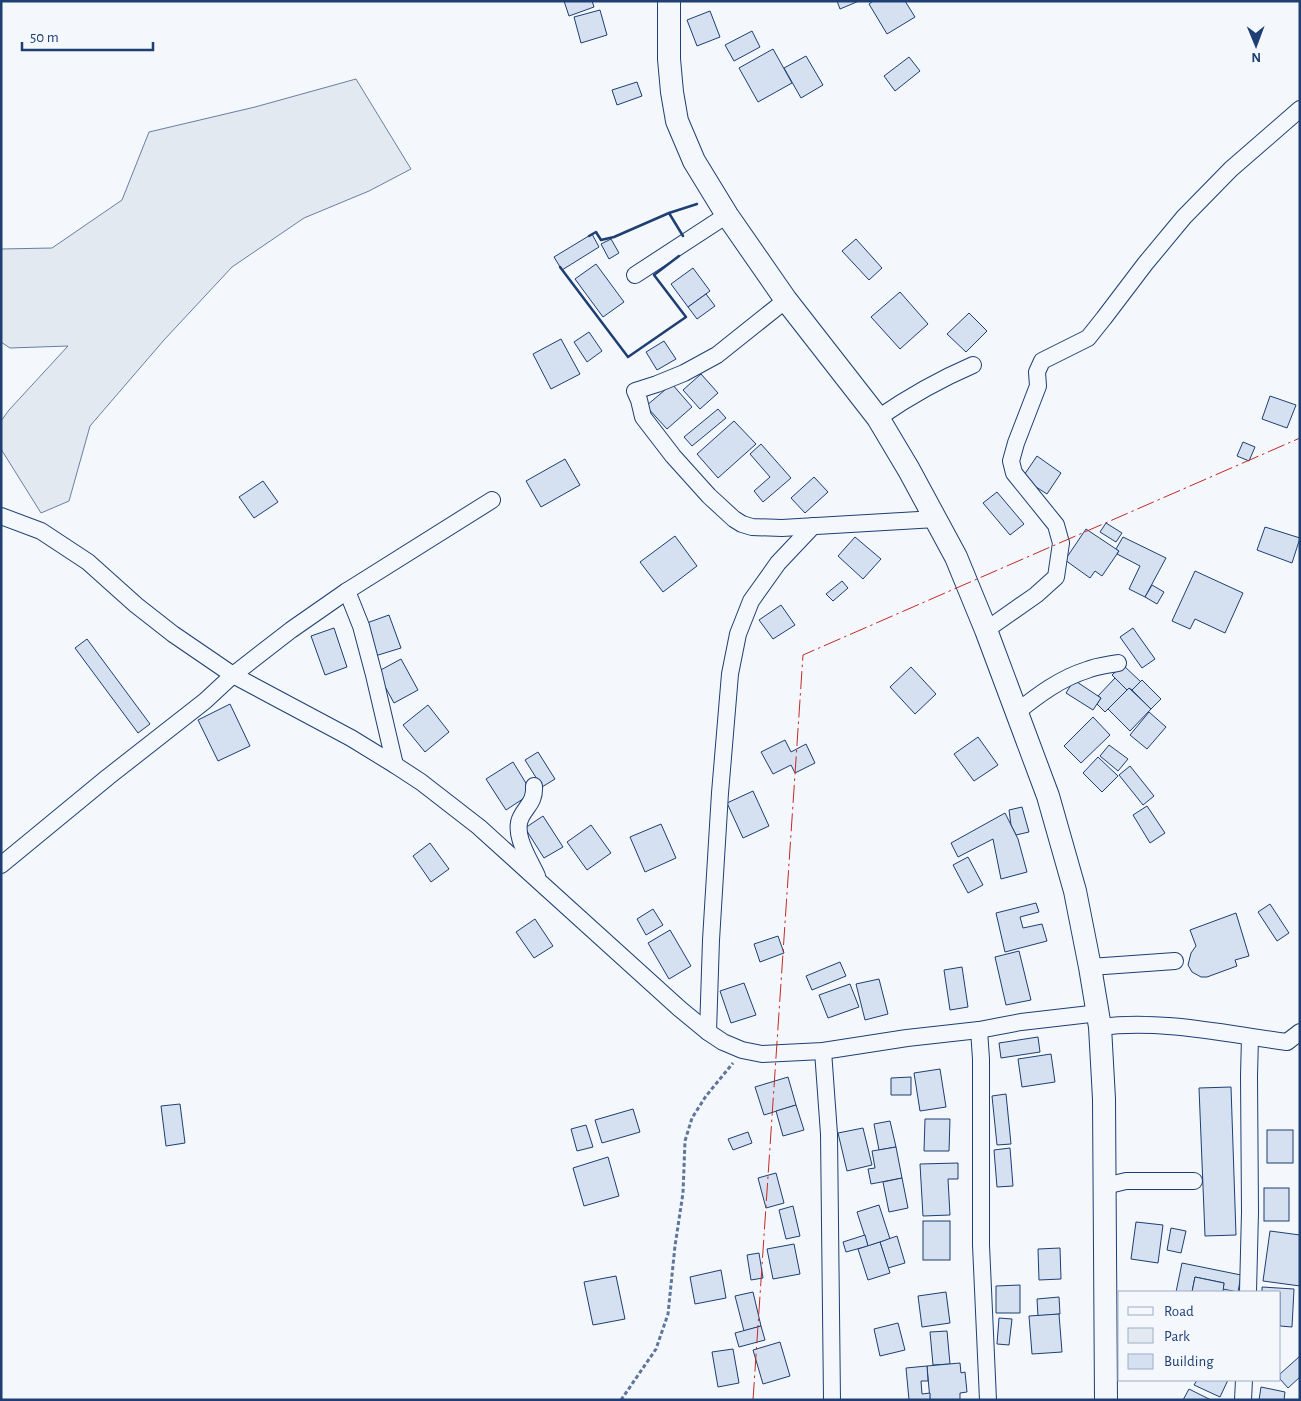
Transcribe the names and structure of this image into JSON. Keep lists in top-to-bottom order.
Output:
{
  "legend": ["Road", "Park", "Building"],
  "scale_bar": "50 m",
  "north": "bottom"
}
